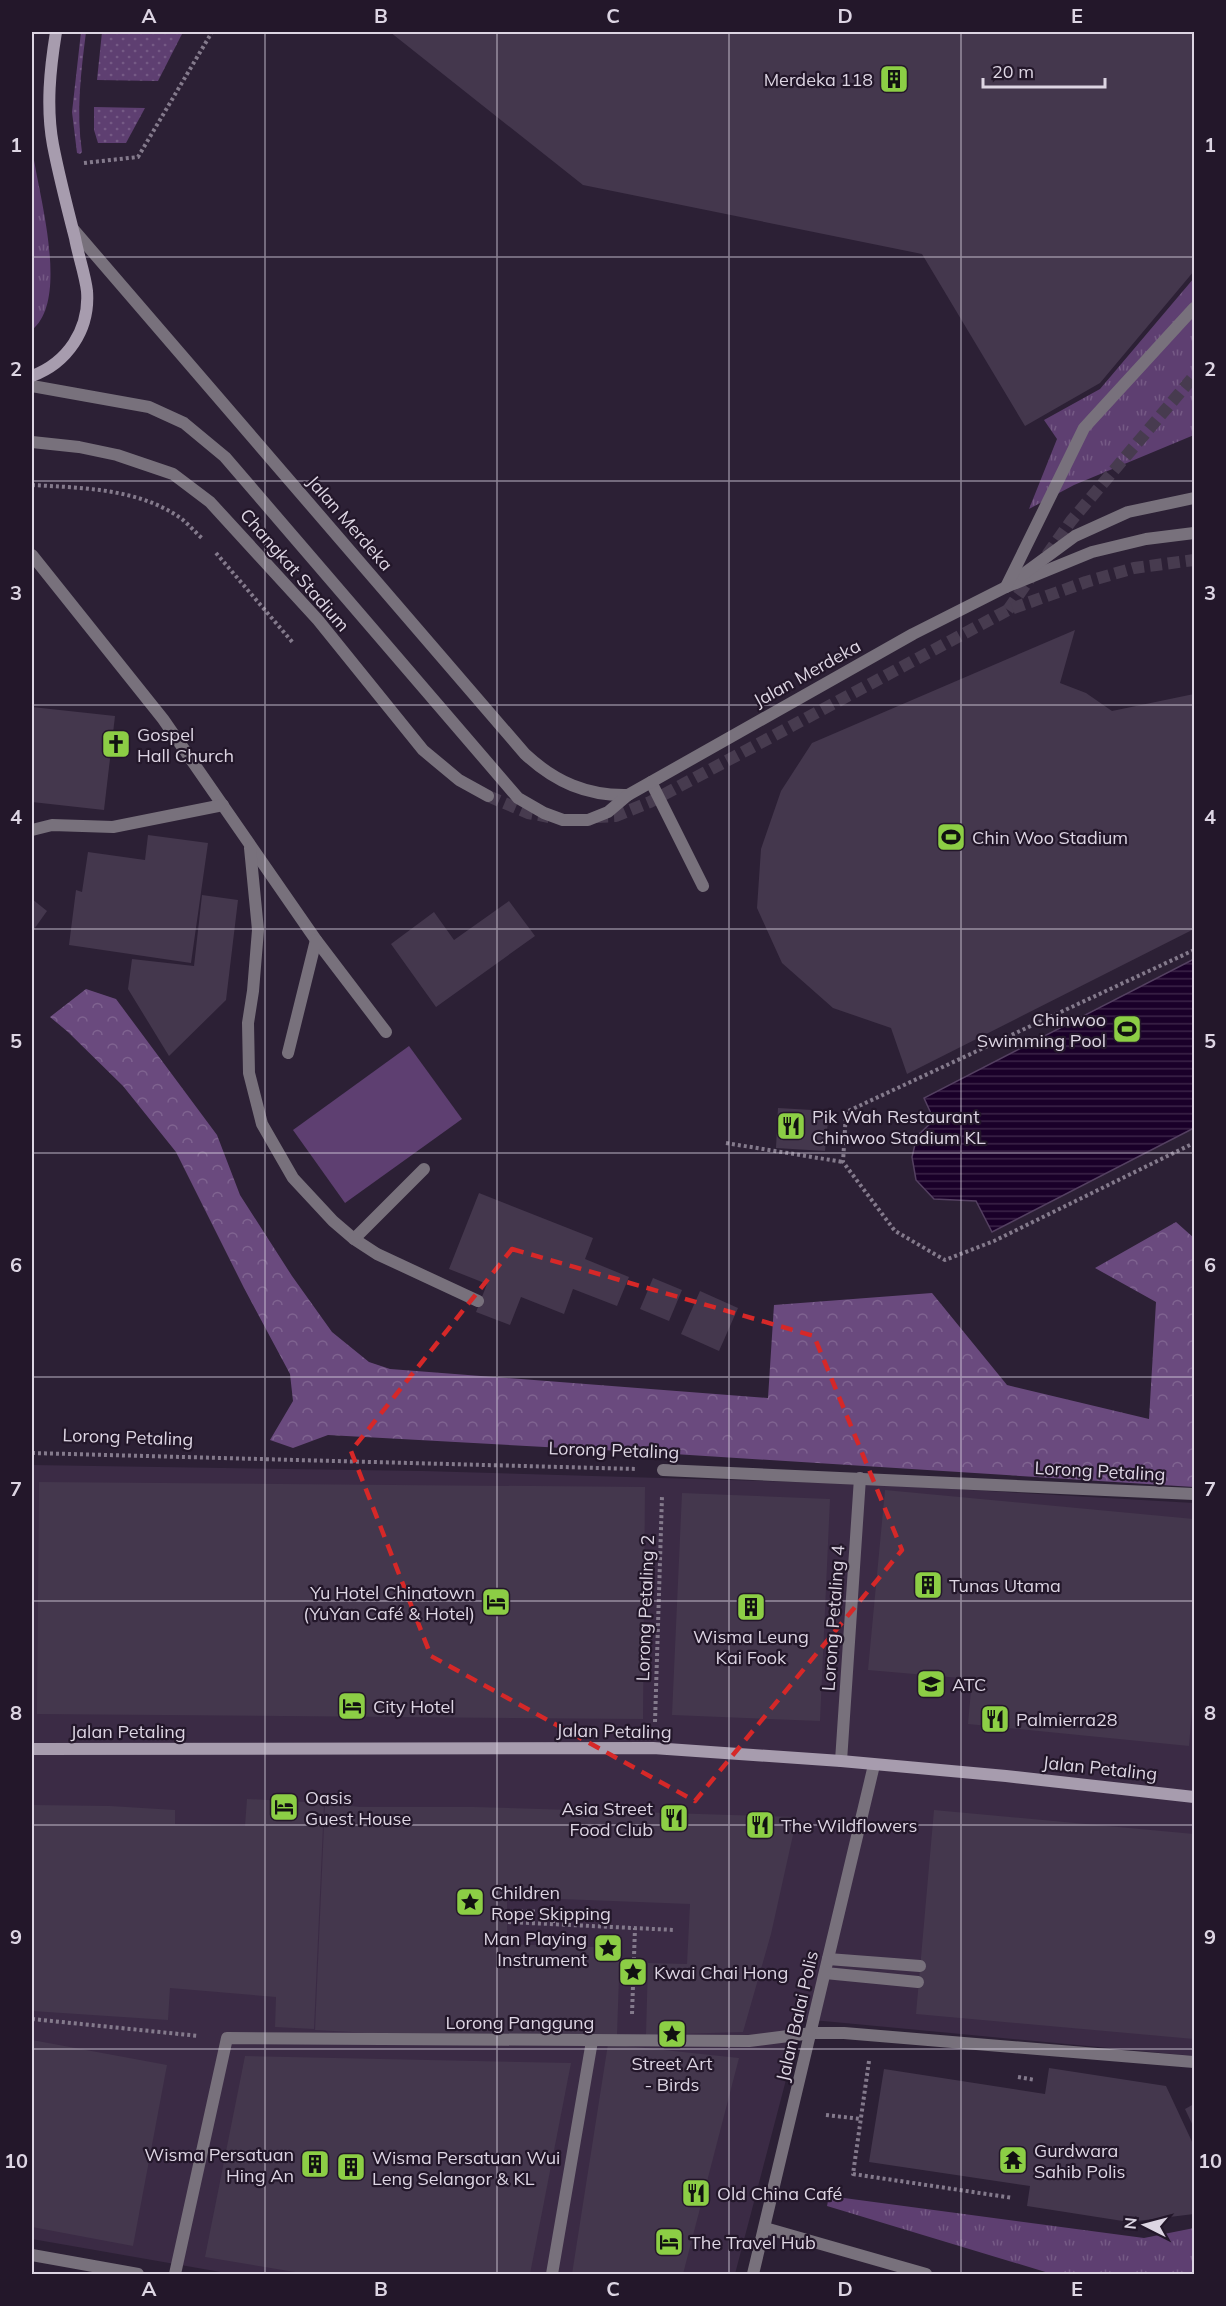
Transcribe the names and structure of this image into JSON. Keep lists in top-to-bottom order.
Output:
{
  "streets": {
    "street": [
      "Jalan Merdeka",
      "Changkat Stadium",
      "Lorong Petaling",
      "Lorong Petaling 4",
      "Jalan Petaling",
      "Jalan Balai Polis",
      "Lorong Panggung"
    ],
    "path": ["Lorong Petaling 2"]
  },
  "crossings": [
    ["Lorong Petaling", "Lorong Petaling 2"],
    ["Lorong Petaling", "Lorong Petaling 4"],
    ["Lorong Petaling 2", "Jalan Petaling"],
    ["Lorong Petaling 4", "Jalan Petaling"],
    ["Jalan Petaling", "Jalan Balai Polis"],
    ["Jalan Balai Polis", "Lorong Panggung"]
  ],
  "places": {
    "building": [
      "Merdeka 118",
      "Tunas Utama",
      "Wisma Leung Kai Fook",
      "Wisma Persatuan Hing An",
      "Wisma Persatuan Wui Leng Selangor & KL"
    ],
    "church": ["Gospel Hall Church"],
    "sports": ["Chin Woo Stadium", "Chinwoo Swimming Pool"],
    "restaurant": [
      "Pik Wah Restaurant Chinwoo Stadium KL",
      "Palmierra28",
      "Asia Street Food Club",
      "The Wildflowers",
      "Old China Café"
    ],
    "hotel": [
      "Yu Hotel Chinatown (YuYan Café & Hotel)",
      "City Hotel",
      "Oasis Guest House",
      "The Travel Hub"
    ],
    "school or university": ["ATC"],
    "place": [
      "Children Rope Skipping",
      "Man Playing Instrument",
      "Kwai Chai Hong",
      "Street Art - Birds"
    ],
    "temple": ["Gurdwara Sahib Polis"]
  },
  "scale_bar": "20 m",
  "north": "left",
  "grid": {
    "columns": [
      "A",
      "B",
      "C",
      "D",
      "E"
    ],
    "rows": [
      "1",
      "2",
      "3",
      "4",
      "5",
      "6",
      "7",
      "8",
      "9",
      "10"
    ]
  }
}
